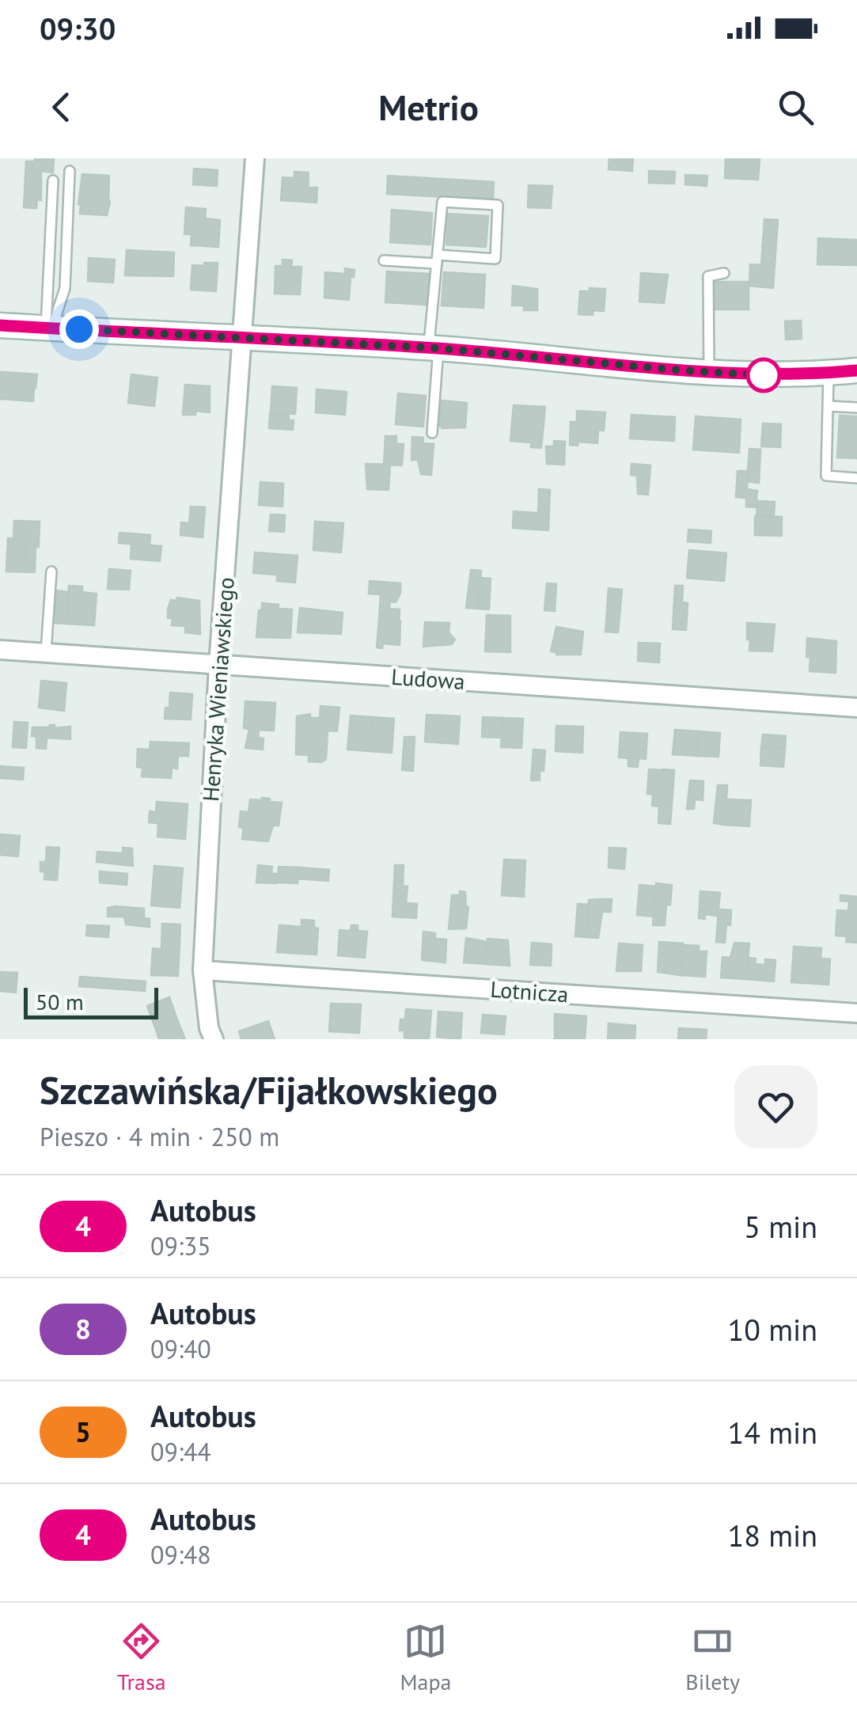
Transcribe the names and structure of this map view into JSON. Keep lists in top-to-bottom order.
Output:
{
  "streets": {
    "street": ["Ludowa", "Henryka Wieniawskiego", "Lotnicza"]
  },
  "crossings": [
    ["Ludowa", "Henryka Wieniawskiego"],
    ["Henryka Wieniawskiego", "Lotnicza"]
  ],
  "lines": ["bus line 4"],
  "scale_bar": "50 m",
  "page": {
    "status": "09:30",
    "header": "Metrio",
    "scale": "50 m",
    "heading": ["Szczawińska/Fijałkowskiego", "Pieszo · 4 min · 250 m"],
    "list": [
      {
        "mark": "4",
        "name": "Autobus",
        "note": "09:35",
        "value": "5 min"
      },
      {
        "mark": "8",
        "name": "Autobus",
        "note": "09:40",
        "value": "10 min"
      },
      {
        "mark": "5",
        "name": "Autobus",
        "note": "09:44",
        "value": "14 min"
      },
      {
        "mark": "4",
        "name": "Autobus",
        "note": "09:48",
        "value": "18 min"
      }
    ],
    "tabs": ["Trasa", "Mapa", "Bilety"]
  }
}
